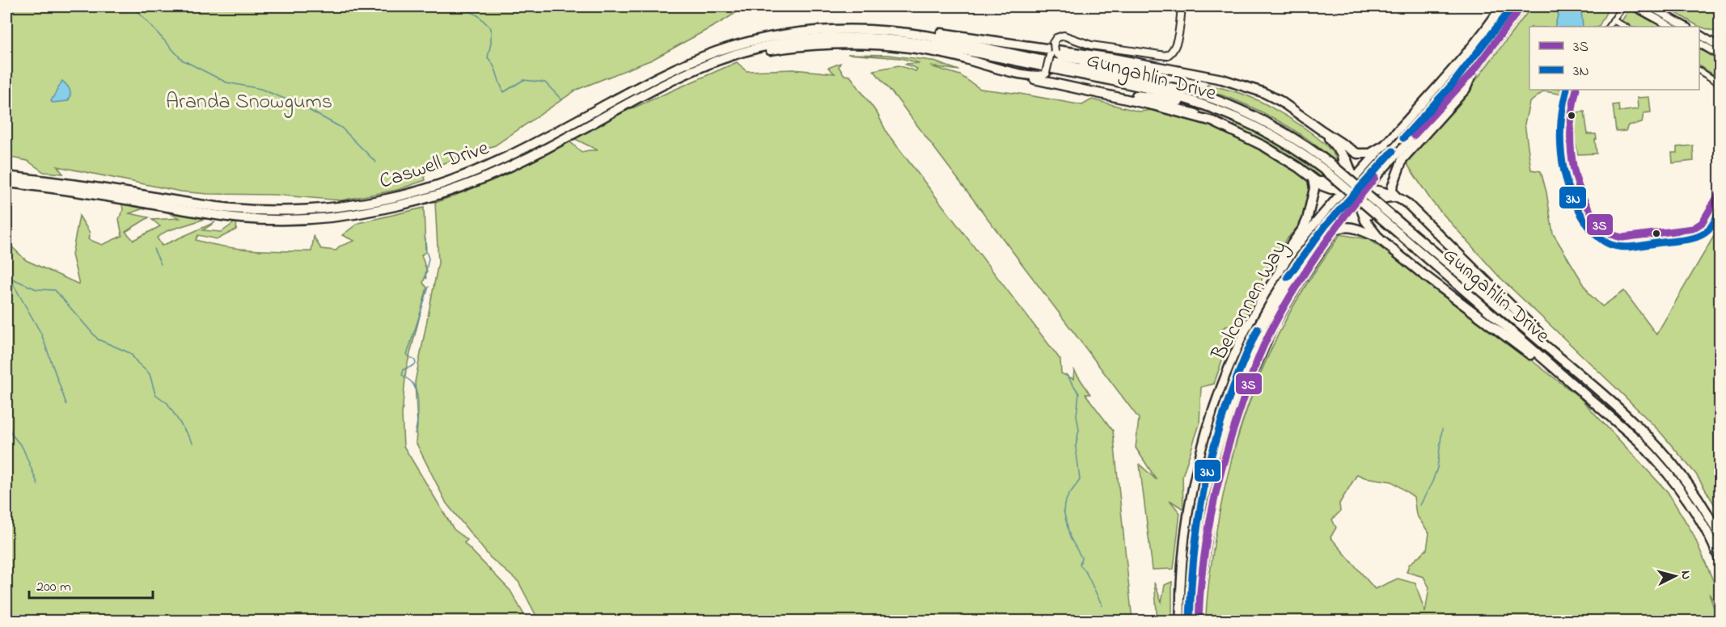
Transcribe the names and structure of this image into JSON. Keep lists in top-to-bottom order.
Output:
{
  "streets": {
    "highway": ["Gungahlin Drive", "Caswell Drive"],
    "main road": ["Belconnen Way"]
  },
  "crossings": [
    ["Gungahlin Drive", "Caswell Drive"]
  ],
  "parks": ["Aranda Snowgums"],
  "lines": ["transit line 3S", "transit line 3N"],
  "legend": ["3S", "3N"],
  "scale_bar": "200 m",
  "north": "right"
}
